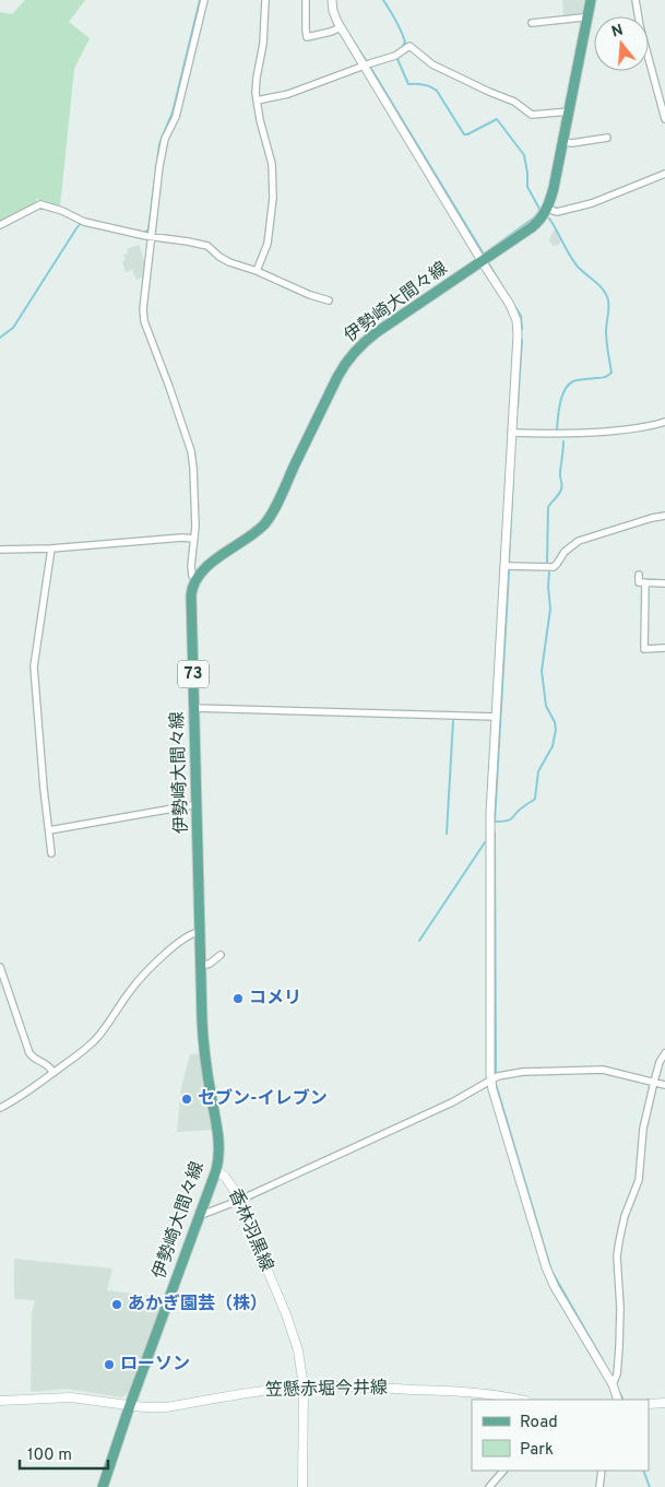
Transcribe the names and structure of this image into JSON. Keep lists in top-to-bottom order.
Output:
{
  "streets": {
    "main road": [
      "伊勢崎大間々線",
      "73",
      "香林羽黒線",
      "笠懸赤堀今井線"
    ]
  },
  "crossings": [
    ["伊勢崎大間々線", "香林羽黒線"],
    ["伊勢崎大間々線", "笠懸赤堀今井線"],
    ["香林羽黒線", "笠懸赤堀今井線"]
  ],
  "places": [
    "コメリ",
    "セブン-イレブン",
    "あかぎ園芸（株）",
    "ローソン"
  ],
  "legend": ["Road", "Park"],
  "scale_bar": "100 m",
  "north": "top"
}
